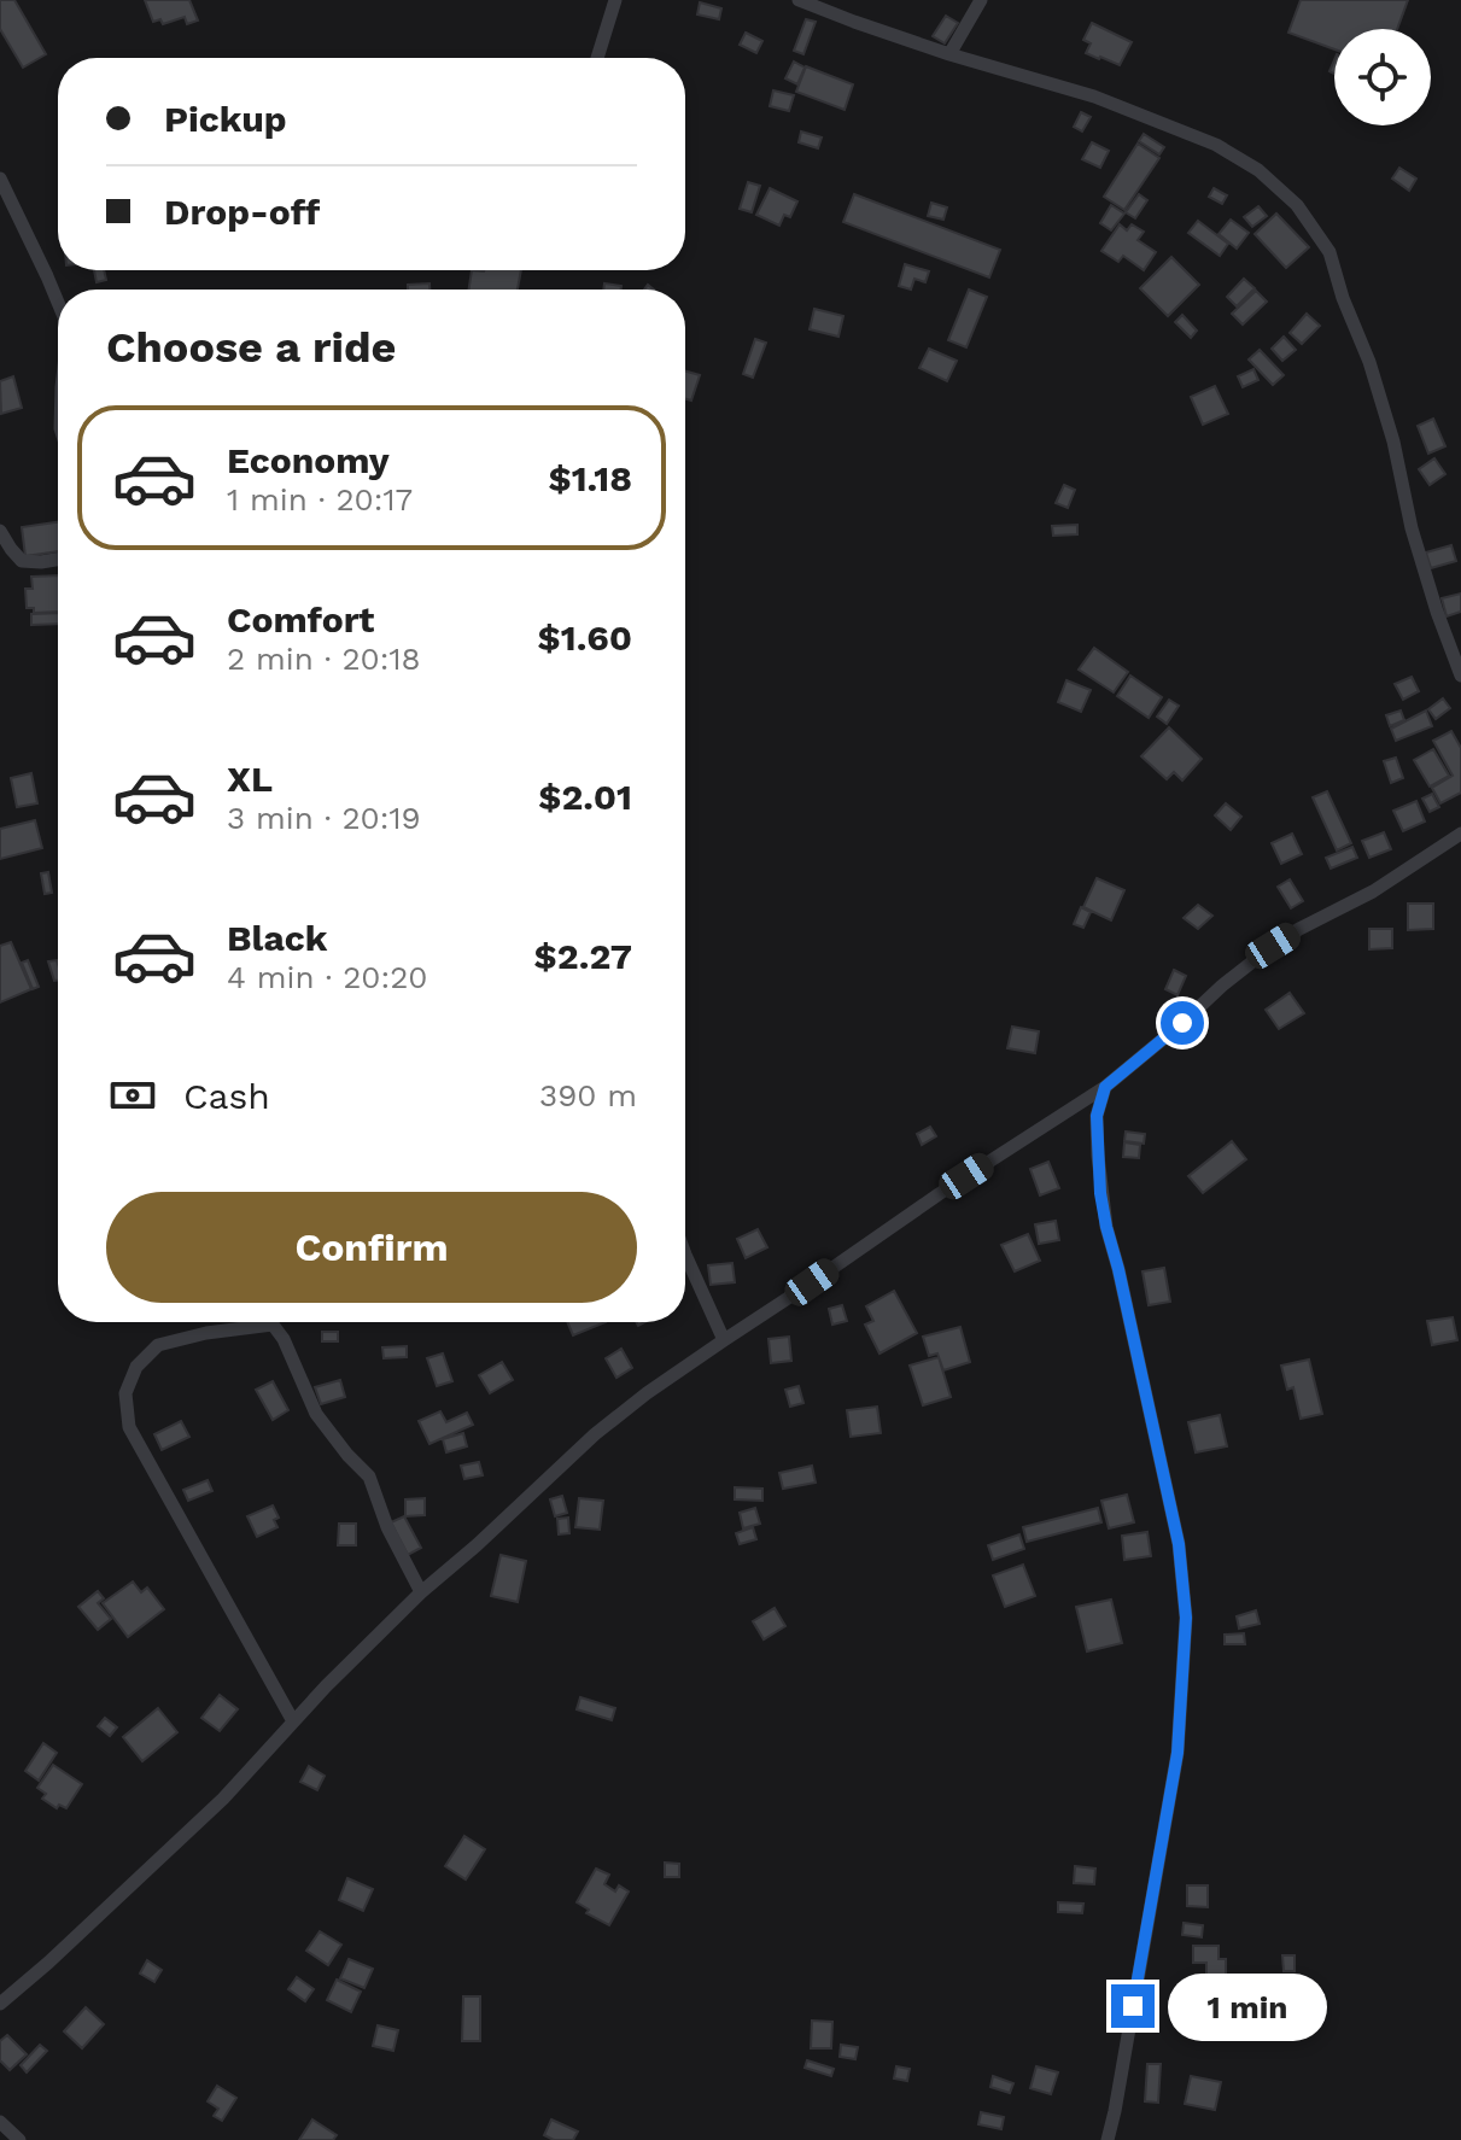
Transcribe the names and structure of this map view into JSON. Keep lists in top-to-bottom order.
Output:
{
  "page": {
    "banner": ["Pickup", "Drop-off"],
    "heading": "Choose a ride",
    "list": [
      {
        "name": "Economy",
        "note": "1 min · 20:17",
        "value": "$1.18"
      },
      {
        "name": "Comfort",
        "note": "2 min · 20:18",
        "value": "$1.60"
      },
      {
        "name": "XL",
        "note": "3 min · 20:19",
        "value": "$2.01"
      },
      {
        "name": "Black",
        "note": "4 min · 20:20",
        "value": "$2.27"
      }
    ],
    "pay": ["Cash", "390 m"],
    "buttons": "Confirm",
    "bubble": "1 min"
  }
}
